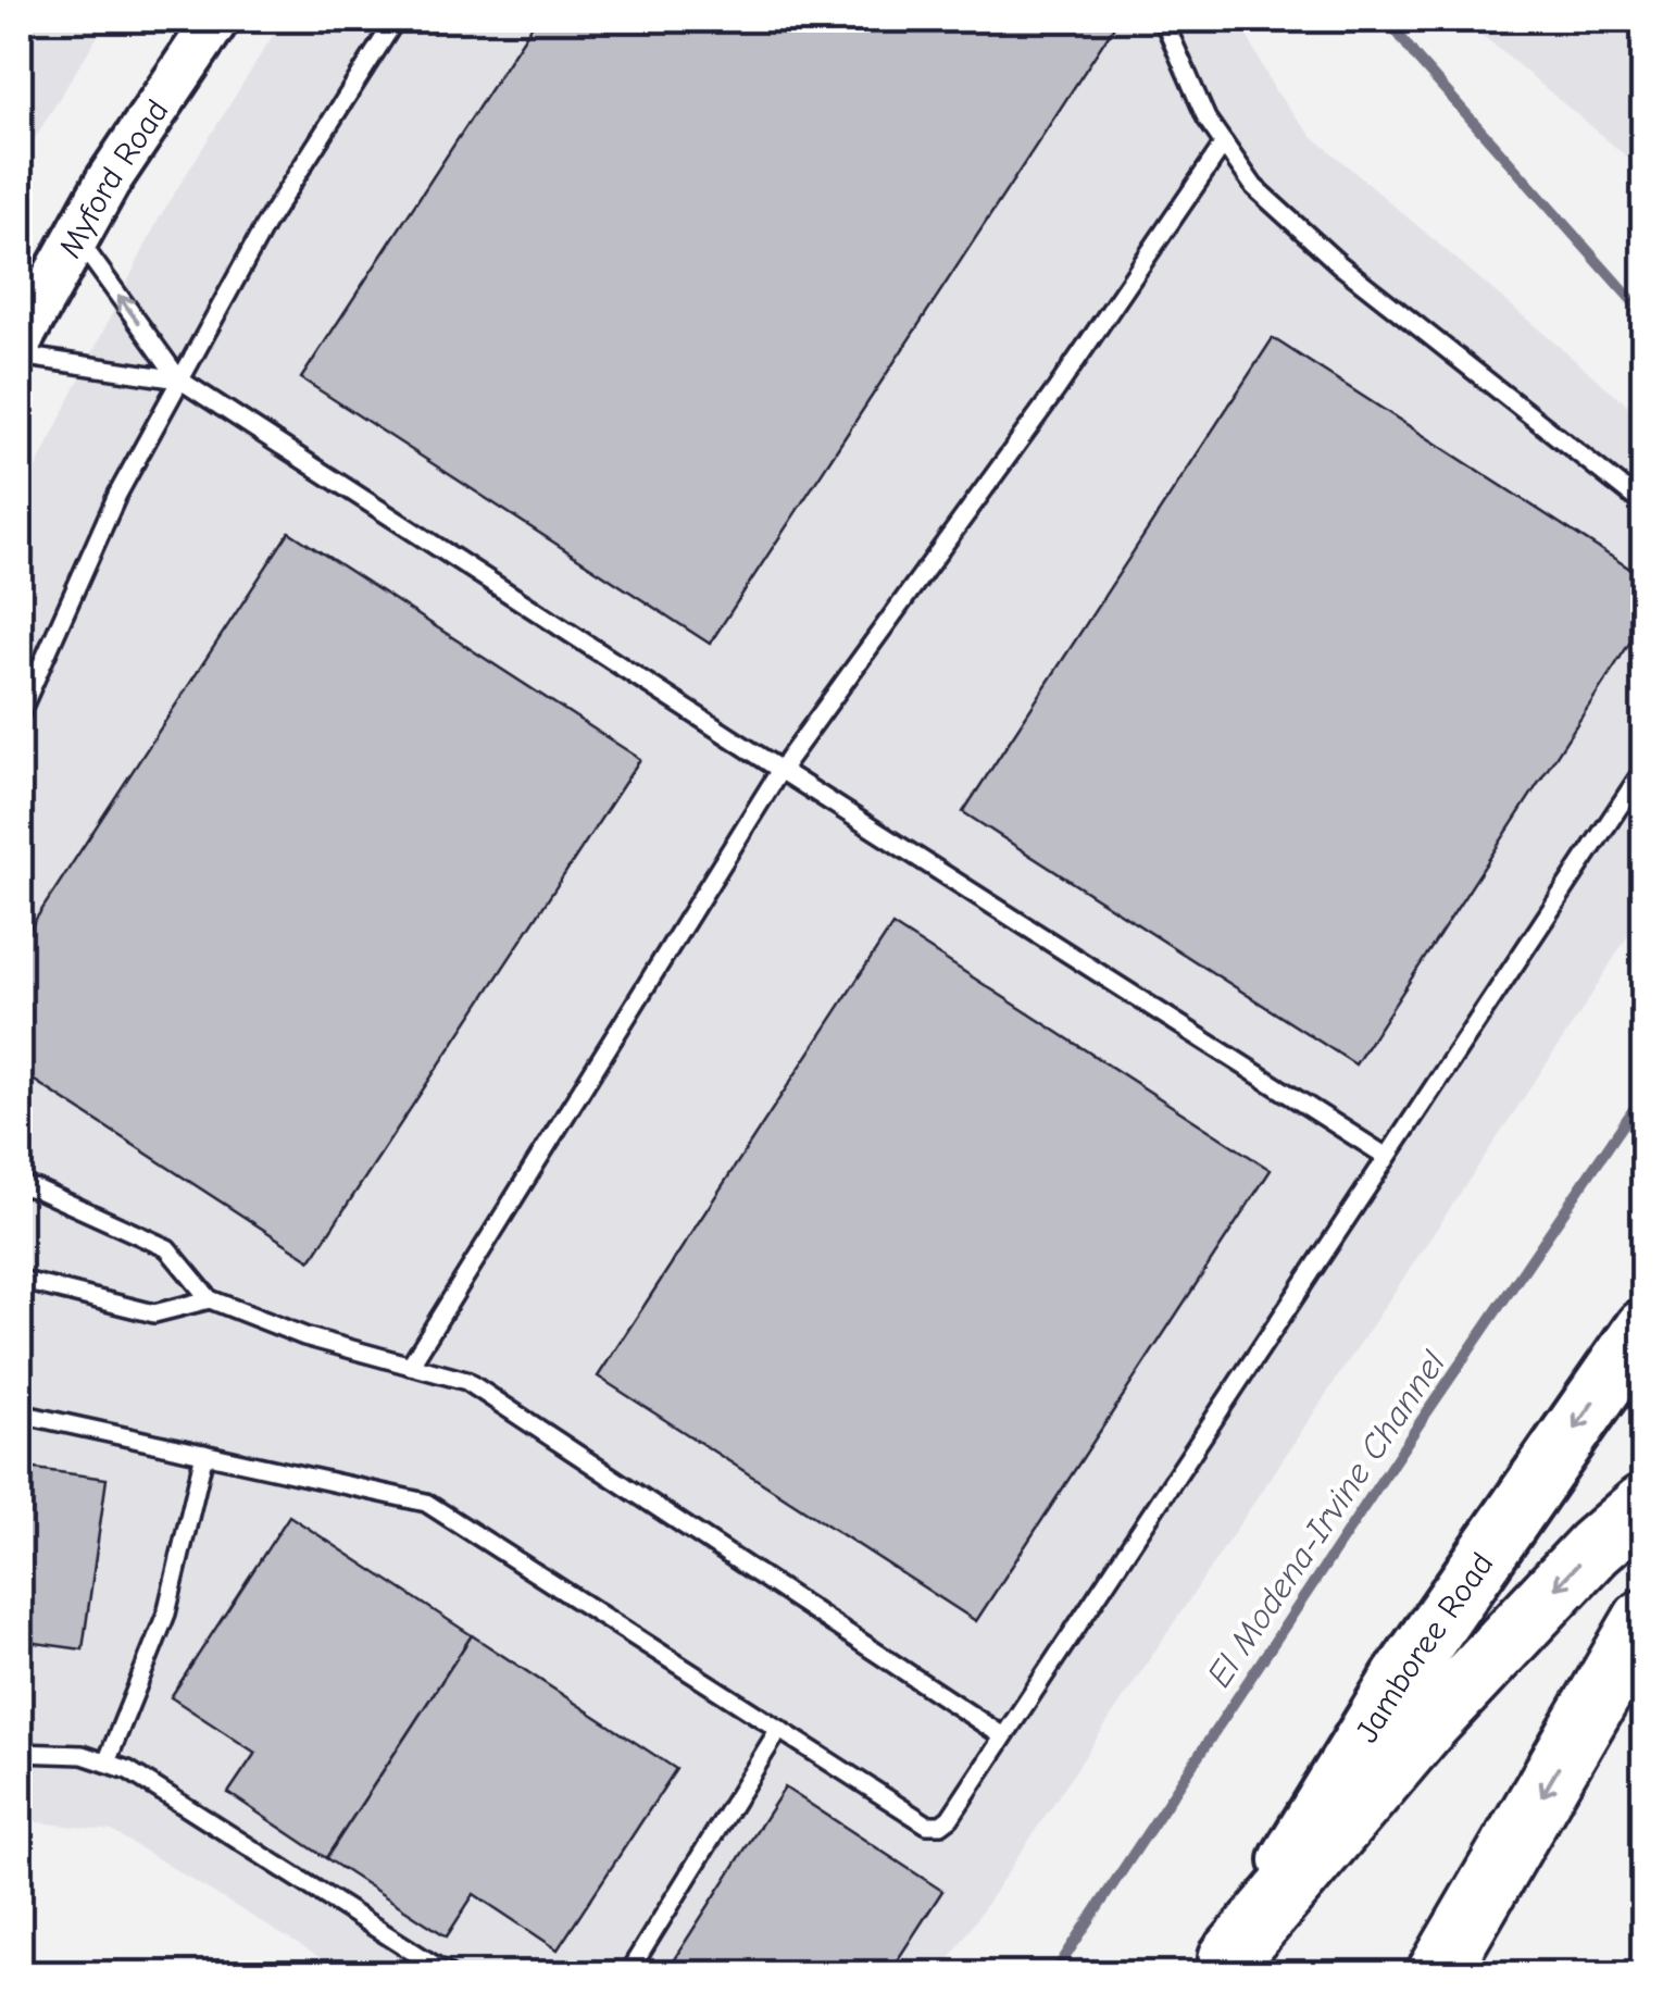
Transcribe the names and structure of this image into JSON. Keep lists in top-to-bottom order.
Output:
{
  "streets": {
    "highway": ["Jamboree Road"],
    "street": ["Myford Road"]
  },
  "water": ["El Modena-Irvine Channel"]
}
